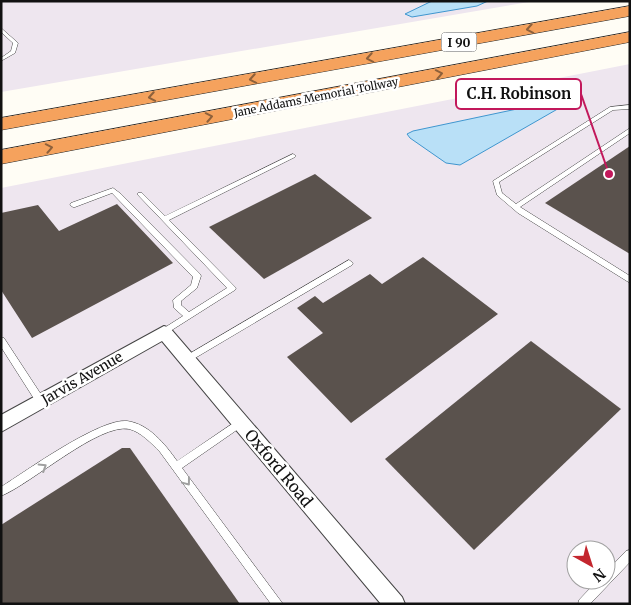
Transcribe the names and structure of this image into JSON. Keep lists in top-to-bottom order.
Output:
{
  "streets": {
    "highway": ["I 90", "Jane Addams Memorial Tollway"],
    "street": ["Jarvis Avenue", "Oxford Road"]
  },
  "crossings": [
    ["Jarvis Avenue", "Oxford Road"]
  ],
  "places": ["C.H. Robinson"],
  "north": "bottom right"
}
